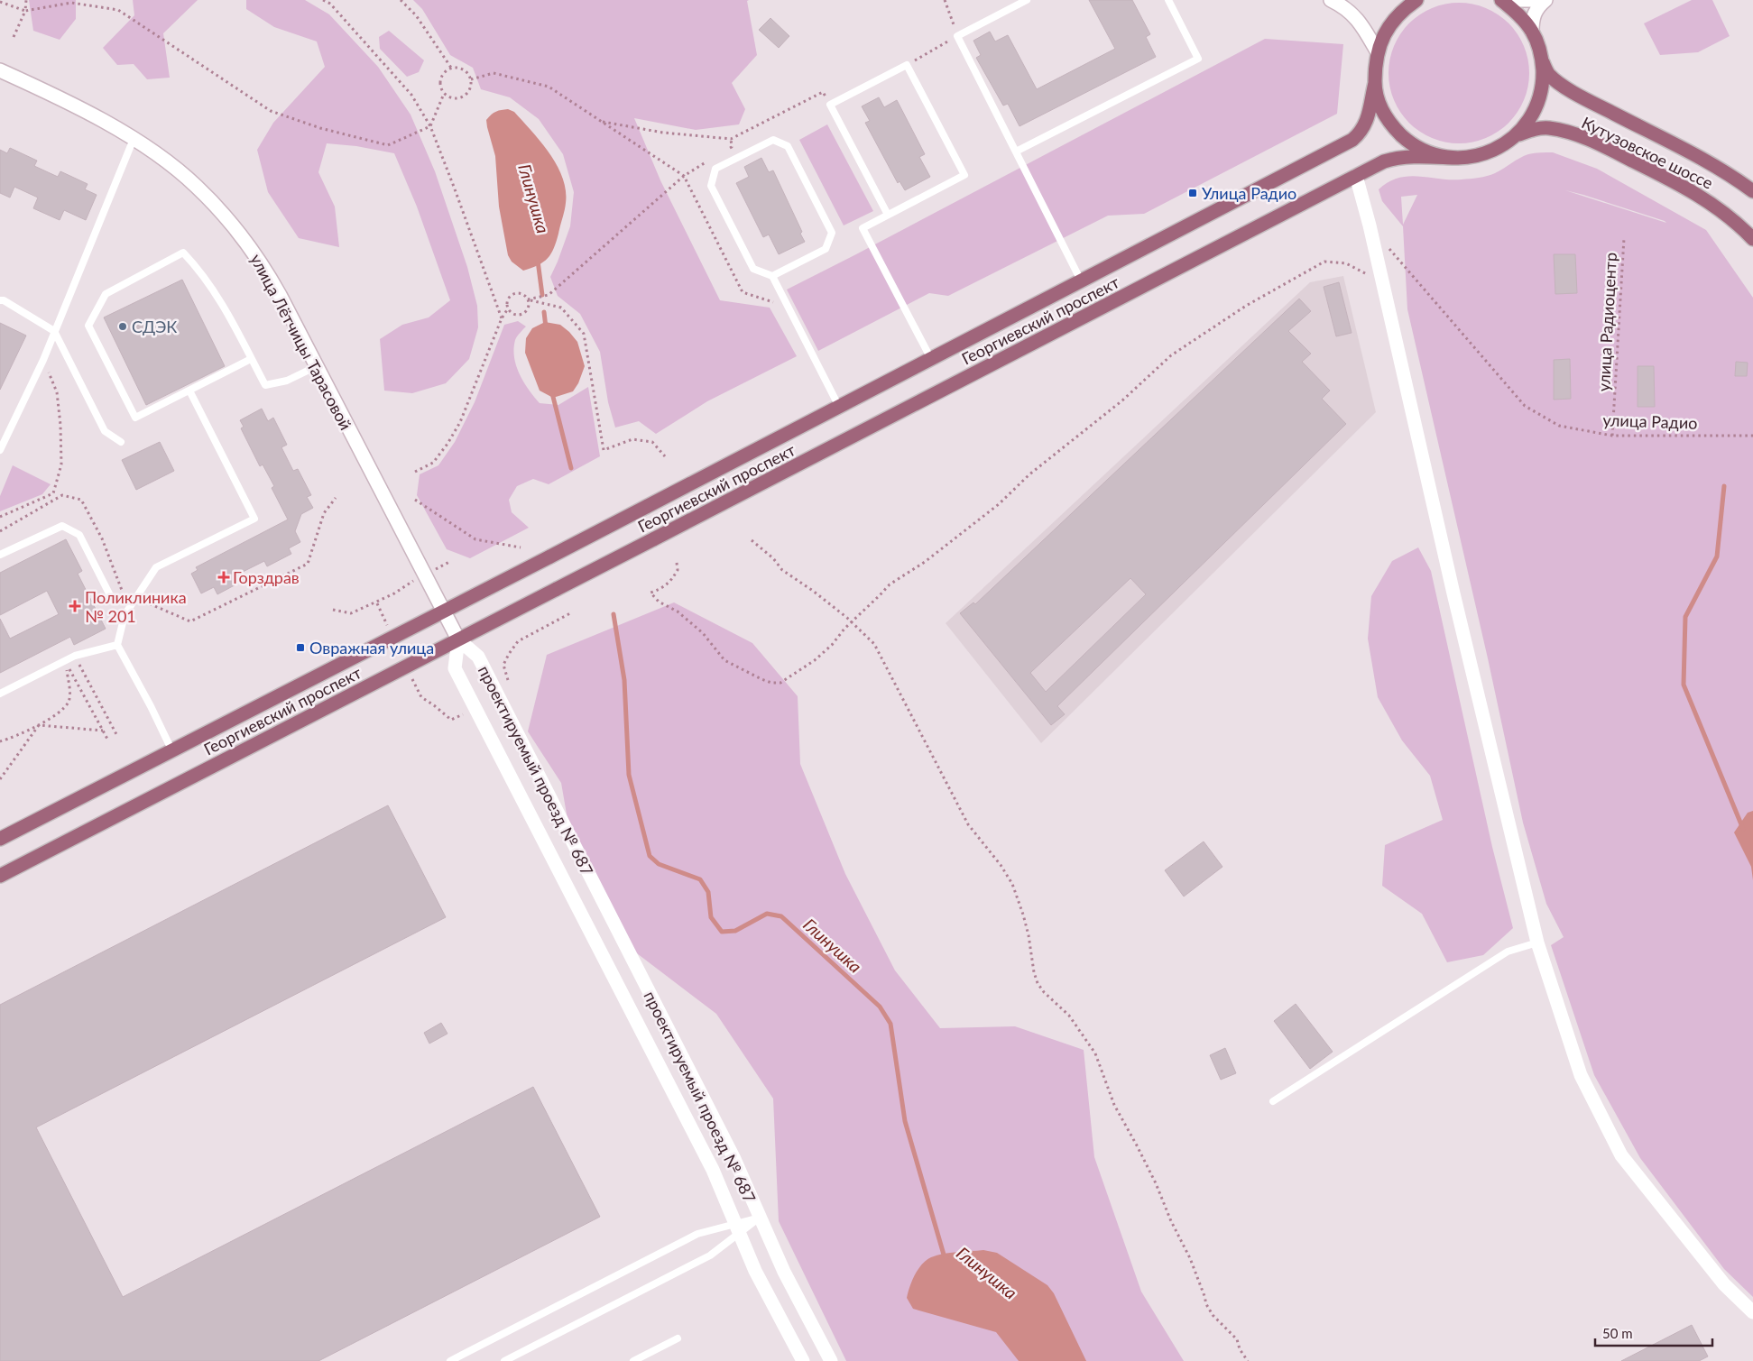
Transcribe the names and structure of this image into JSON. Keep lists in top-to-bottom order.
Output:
{
  "streets": {
    "main road": ["Кутузовское шоссе", "Георгиевский проспект"],
    "street": ["улица Лётчицы Тарасовой", "проектируемый проезд № 687"],
    "path": ["улица Радиоцентр", "улица Радио"]
  },
  "crossings": [
    ["Георгиевский проспект", "улица Лётчицы Тарасовой"],
    ["Георгиевский проспект", "проектируемый проезд № 687"],
    ["улица Радиоцентр", "улица Радио"],
    ["улица Лётчицы Тарасовой", "проектируемый проезд № 687"]
  ],
  "water": ["Глинушка"],
  "places": {
    "transit": ["Улица Радио", "Овражная улица"],
    "other": ["СДЭК"],
    "health": ["Горздрав", "Поликлиника № 201"]
  },
  "scale_bar": "50 m"
}
